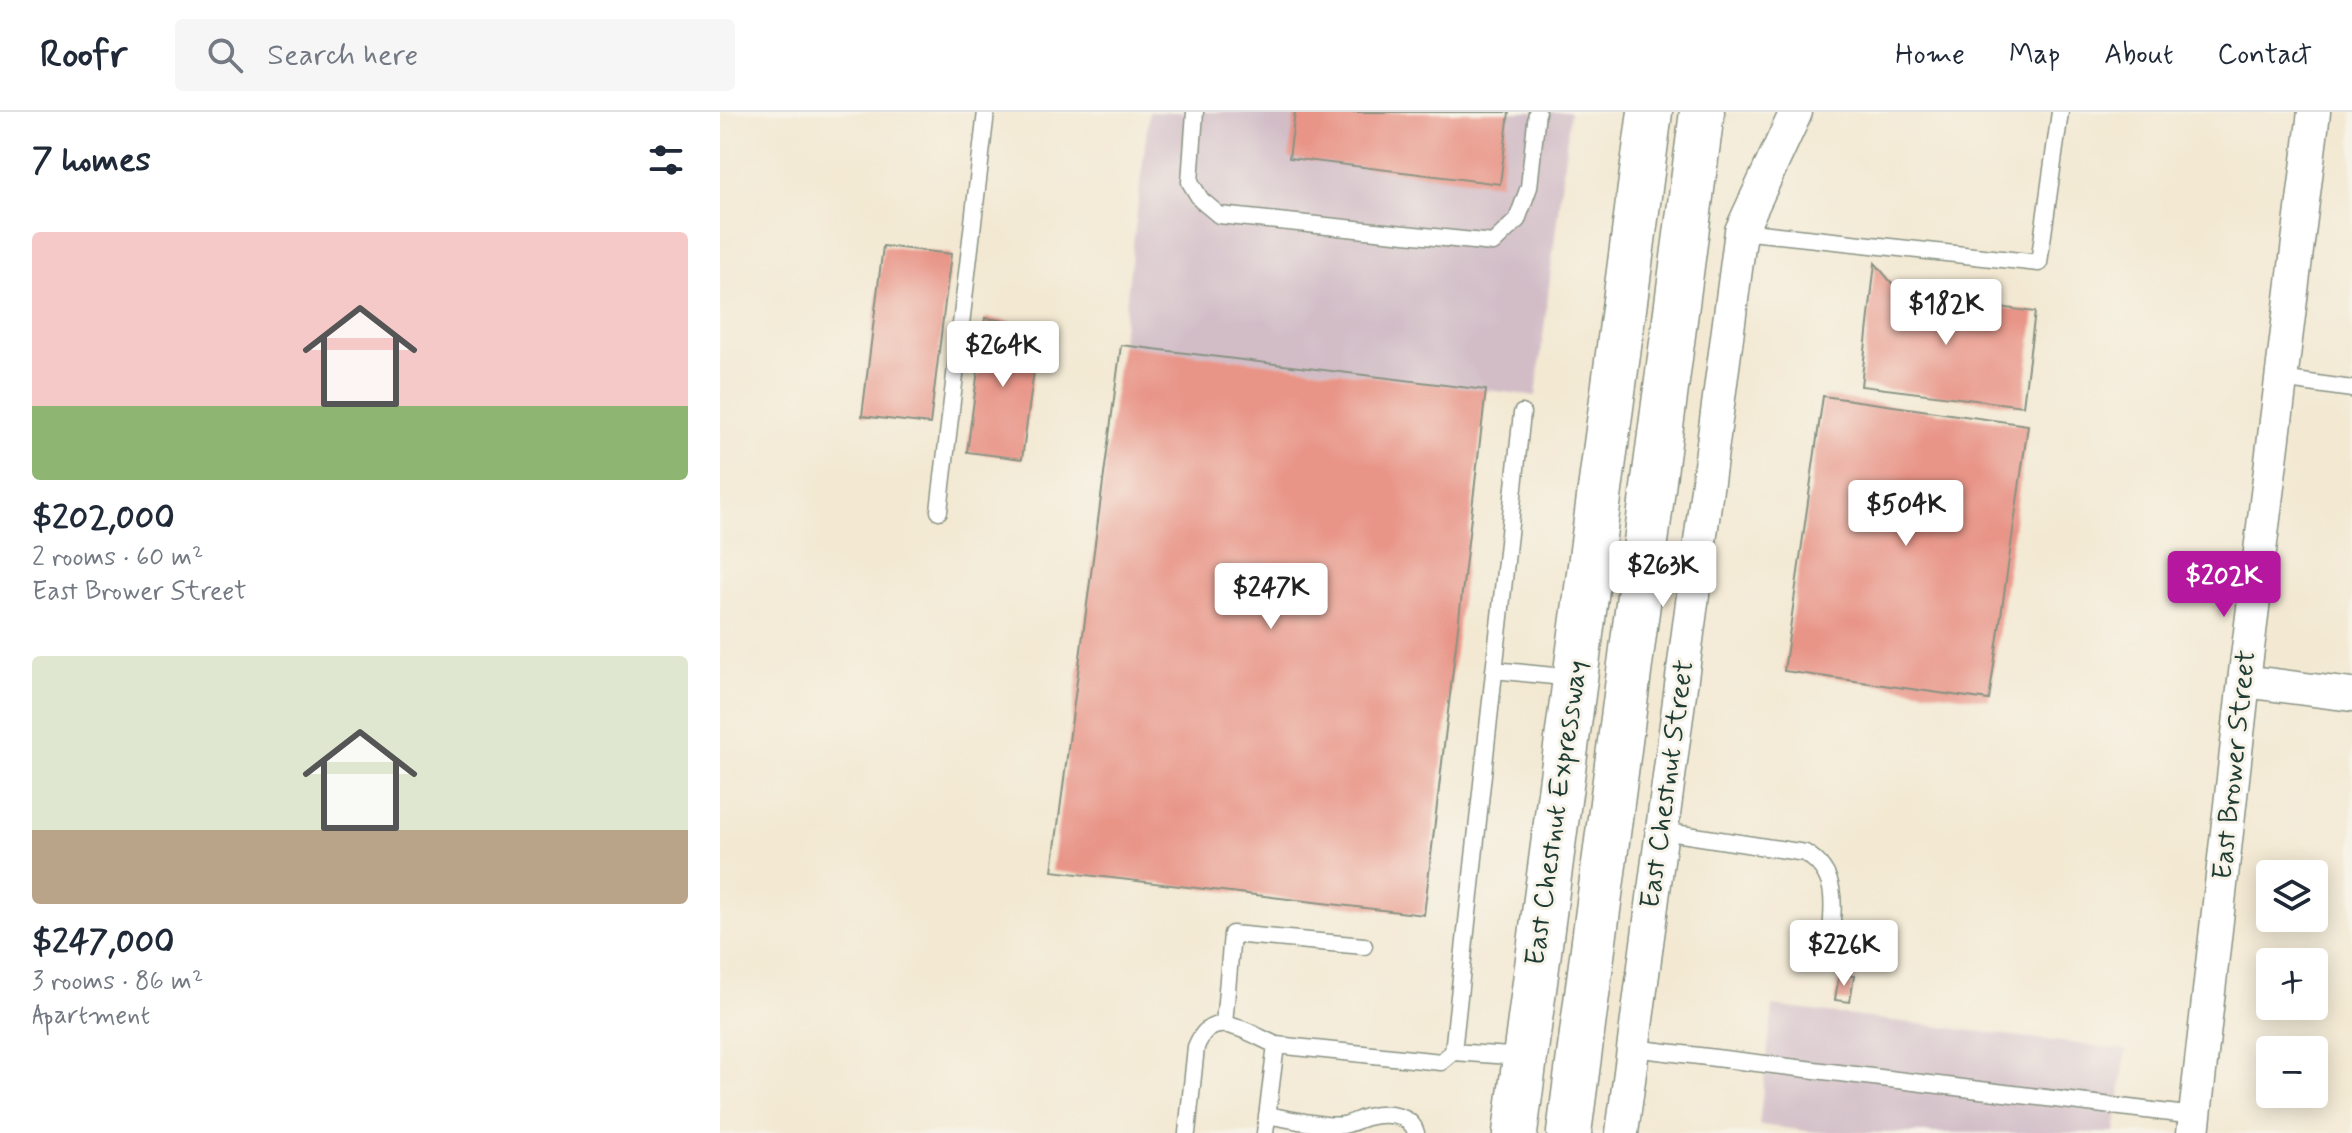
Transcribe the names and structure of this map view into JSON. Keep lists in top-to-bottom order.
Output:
{
  "streets": {
    "main road": ["East Chestnut Expressway"],
    "street": ["East Brower Street", "East Chestnut Street"]
  },
  "page": {
    "header": "Roofr",
    "search": "Search here",
    "nav": [
      "Home",
      "Map",
      "About",
      "Contact"
    ],
    "heading": "7 homes",
    "list": [
      {
        "name": "$202,000",
        "note": "2 rooms · 60 m² · East Brower Street"
      },
      {
        "name": "$247,000",
        "note": "3 rooms · 86 m² · Apartment"
      }
    ],
    "price": [
      "$182K",
      "$264K",
      "$504K",
      "$263K",
      "$202K",
      "$247K",
      "$226K"
    ],
    "map_buttons": ["+", "−"]
  }
}
